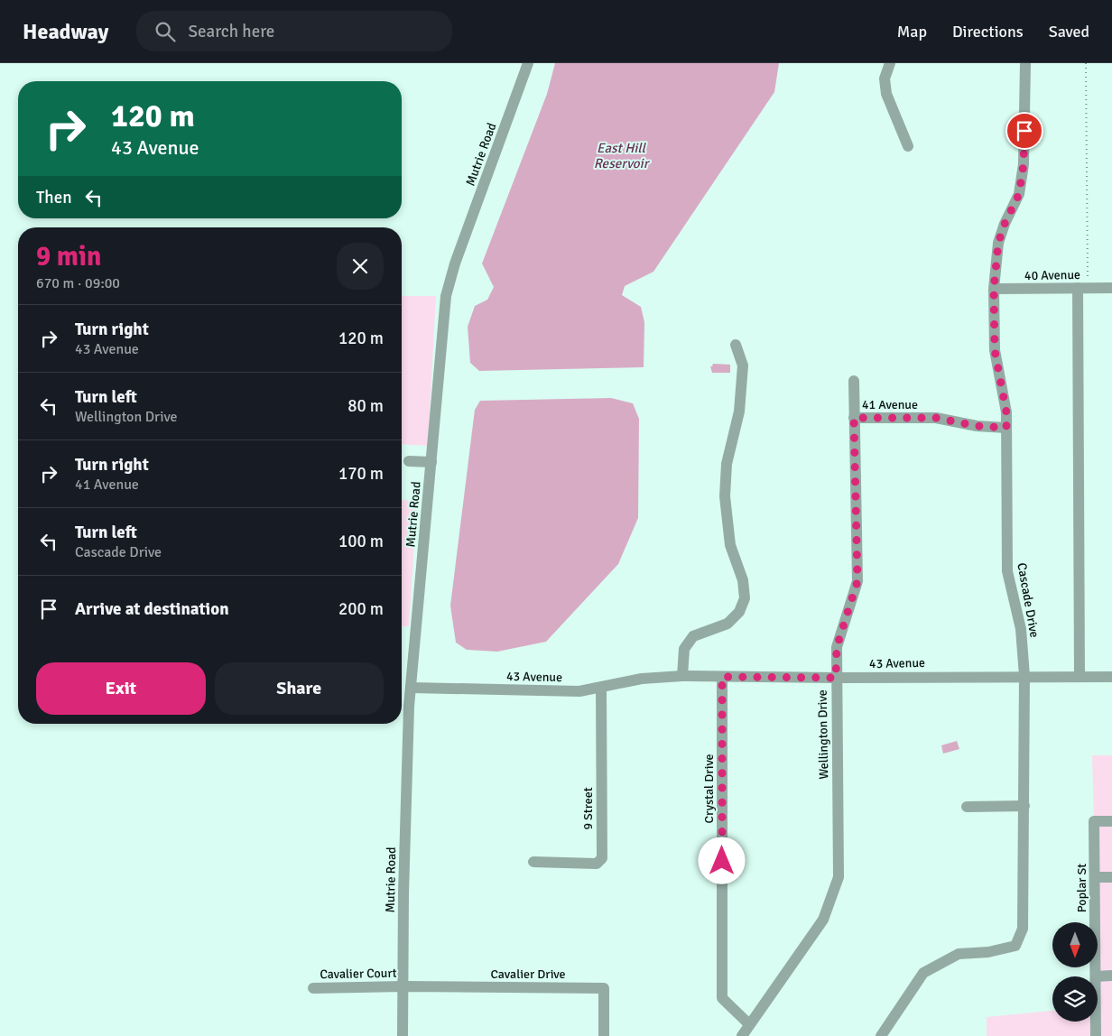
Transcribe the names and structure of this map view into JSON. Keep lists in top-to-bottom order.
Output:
{
  "streets": {
    "street": [
      "Mutrie Road",
      "40 Avenue",
      "41 Avenue",
      "Cascade Drive",
      "43 Avenue",
      "Wellington Drive",
      "Crystal Drive",
      "9 Street",
      "Poplar St",
      "Cavalier Court",
      "Cavalier Drive"
    ]
  },
  "crossings": [
    ["Mutrie Road", "43 Avenue"],
    ["Mutrie Road", "Cavalier Court"],
    ["Mutrie Road", "Cavalier Drive"],
    ["40 Avenue", "Cascade Drive"],
    ["41 Avenue", "Cascade Drive"],
    ["41 Avenue", "Wellington Drive"],
    ["Cascade Drive", "43 Avenue"],
    ["43 Avenue", "Wellington Drive"],
    ["43 Avenue", "Crystal Drive"],
    ["43 Avenue", "9 Street"],
    ["Wellington Drive", "Crystal Drive"],
    ["Cavalier Court", "Cavalier Drive"]
  ],
  "water": ["East Hill Reservoir"],
  "north": "bottom",
  "page": {
    "header": "Headway",
    "search": "Search here",
    "nav": ["Map", "Directions", "Saved"],
    "turn": ["120 m", "43 Avenue"],
    "then": "Then",
    "heading": ["9 min", "670 m · 09:00"],
    "list": [
      {
        "name": "Turn right",
        "note": "43 Avenue",
        "value": "120 m"
      },
      {
        "name": "Turn left",
        "note": "Wellington Drive",
        "value": "80 m"
      },
      {
        "name": "Turn right",
        "note": "41 Avenue",
        "value": "170 m"
      },
      {
        "name": "Turn left",
        "note": "Cascade Drive",
        "value": "100 m"
      },
      {
        "name": "Arrive at destination",
        "value": "200 m"
      }
    ],
    "buttons": ["Exit", "Share"]
  }
}
